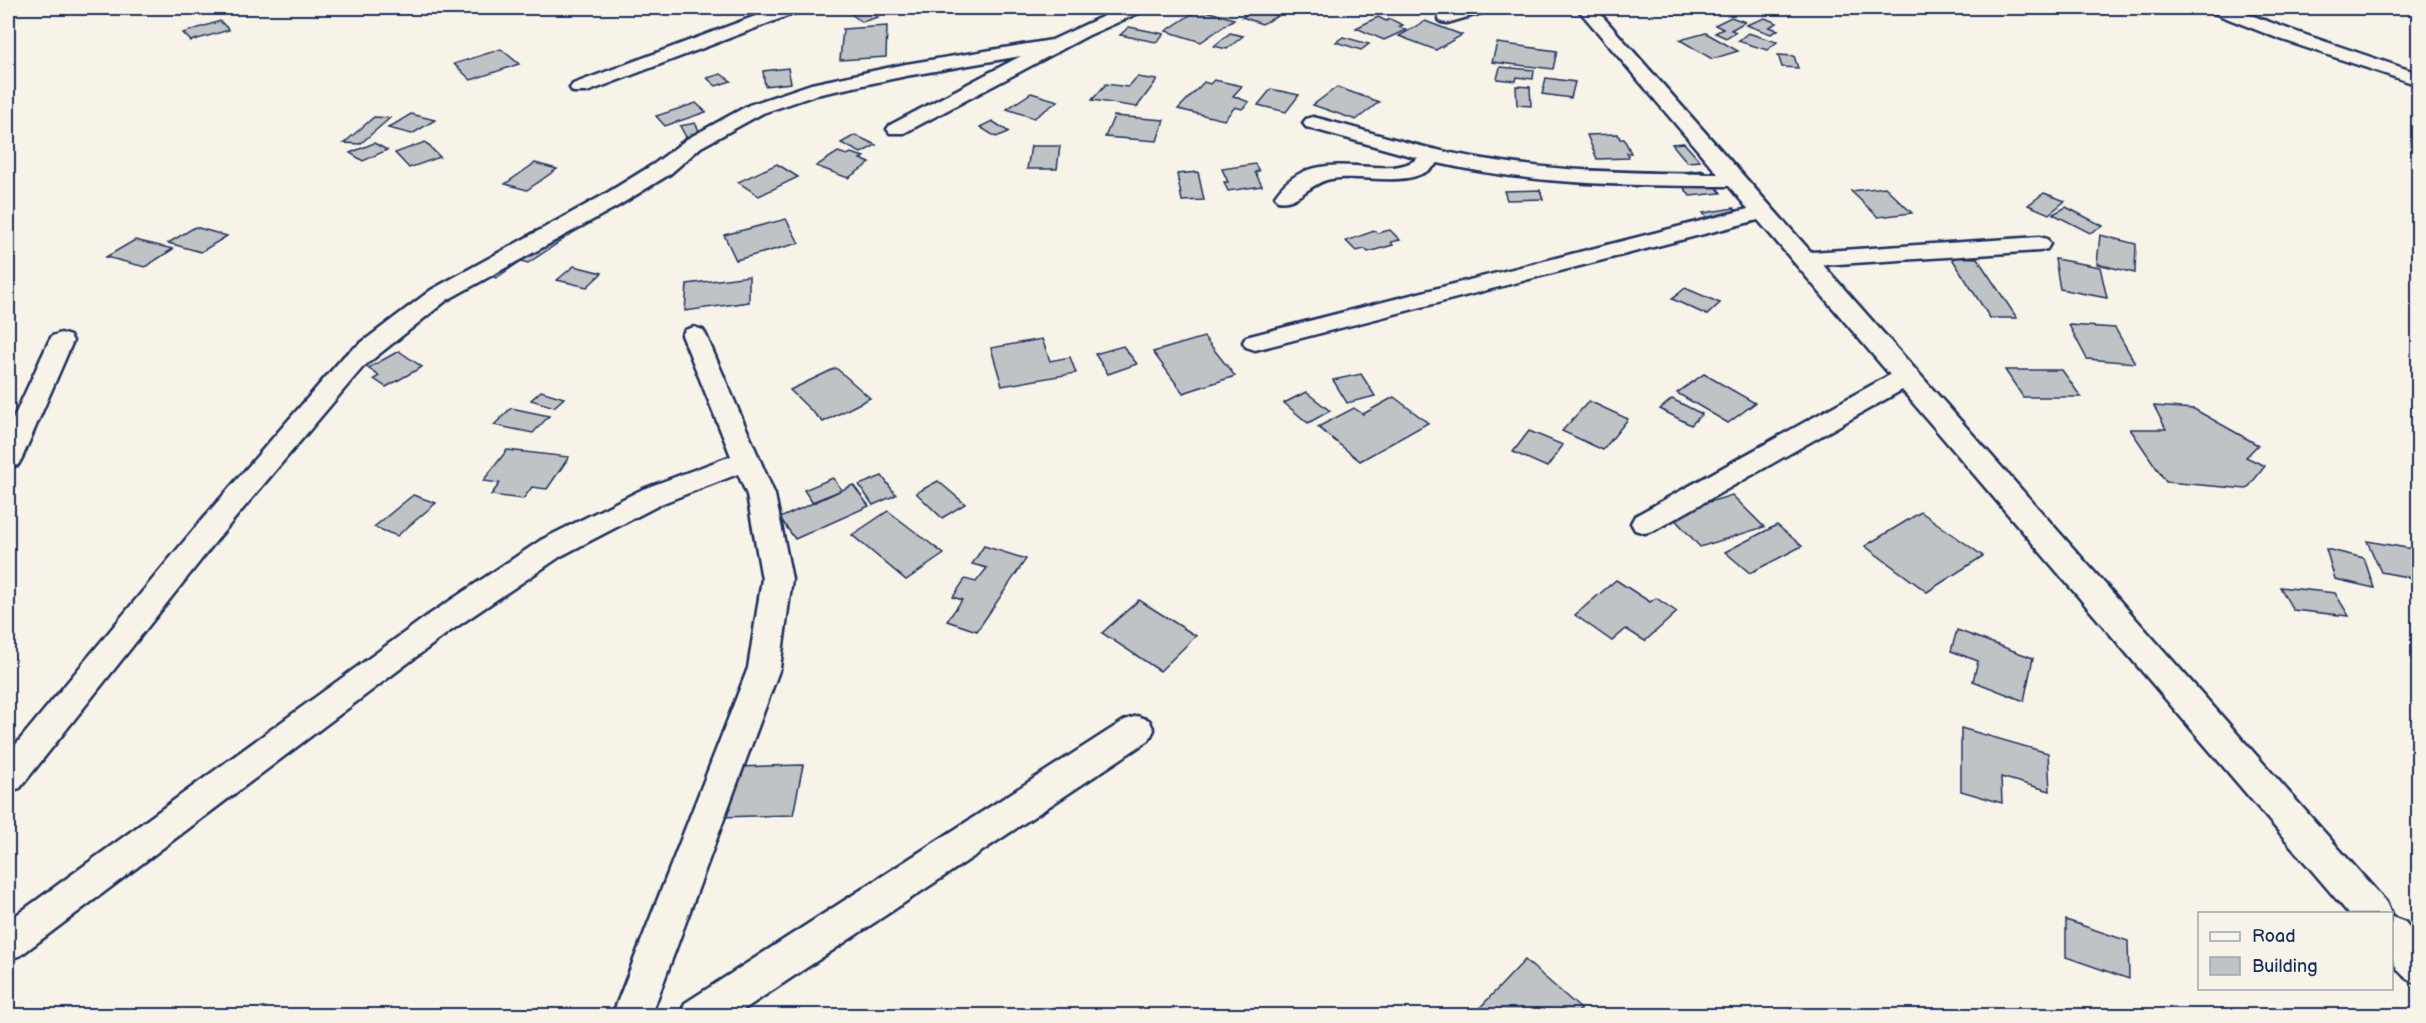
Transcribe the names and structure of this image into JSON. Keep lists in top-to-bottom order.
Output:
{
  "legend": ["Road", "Building"]
}
